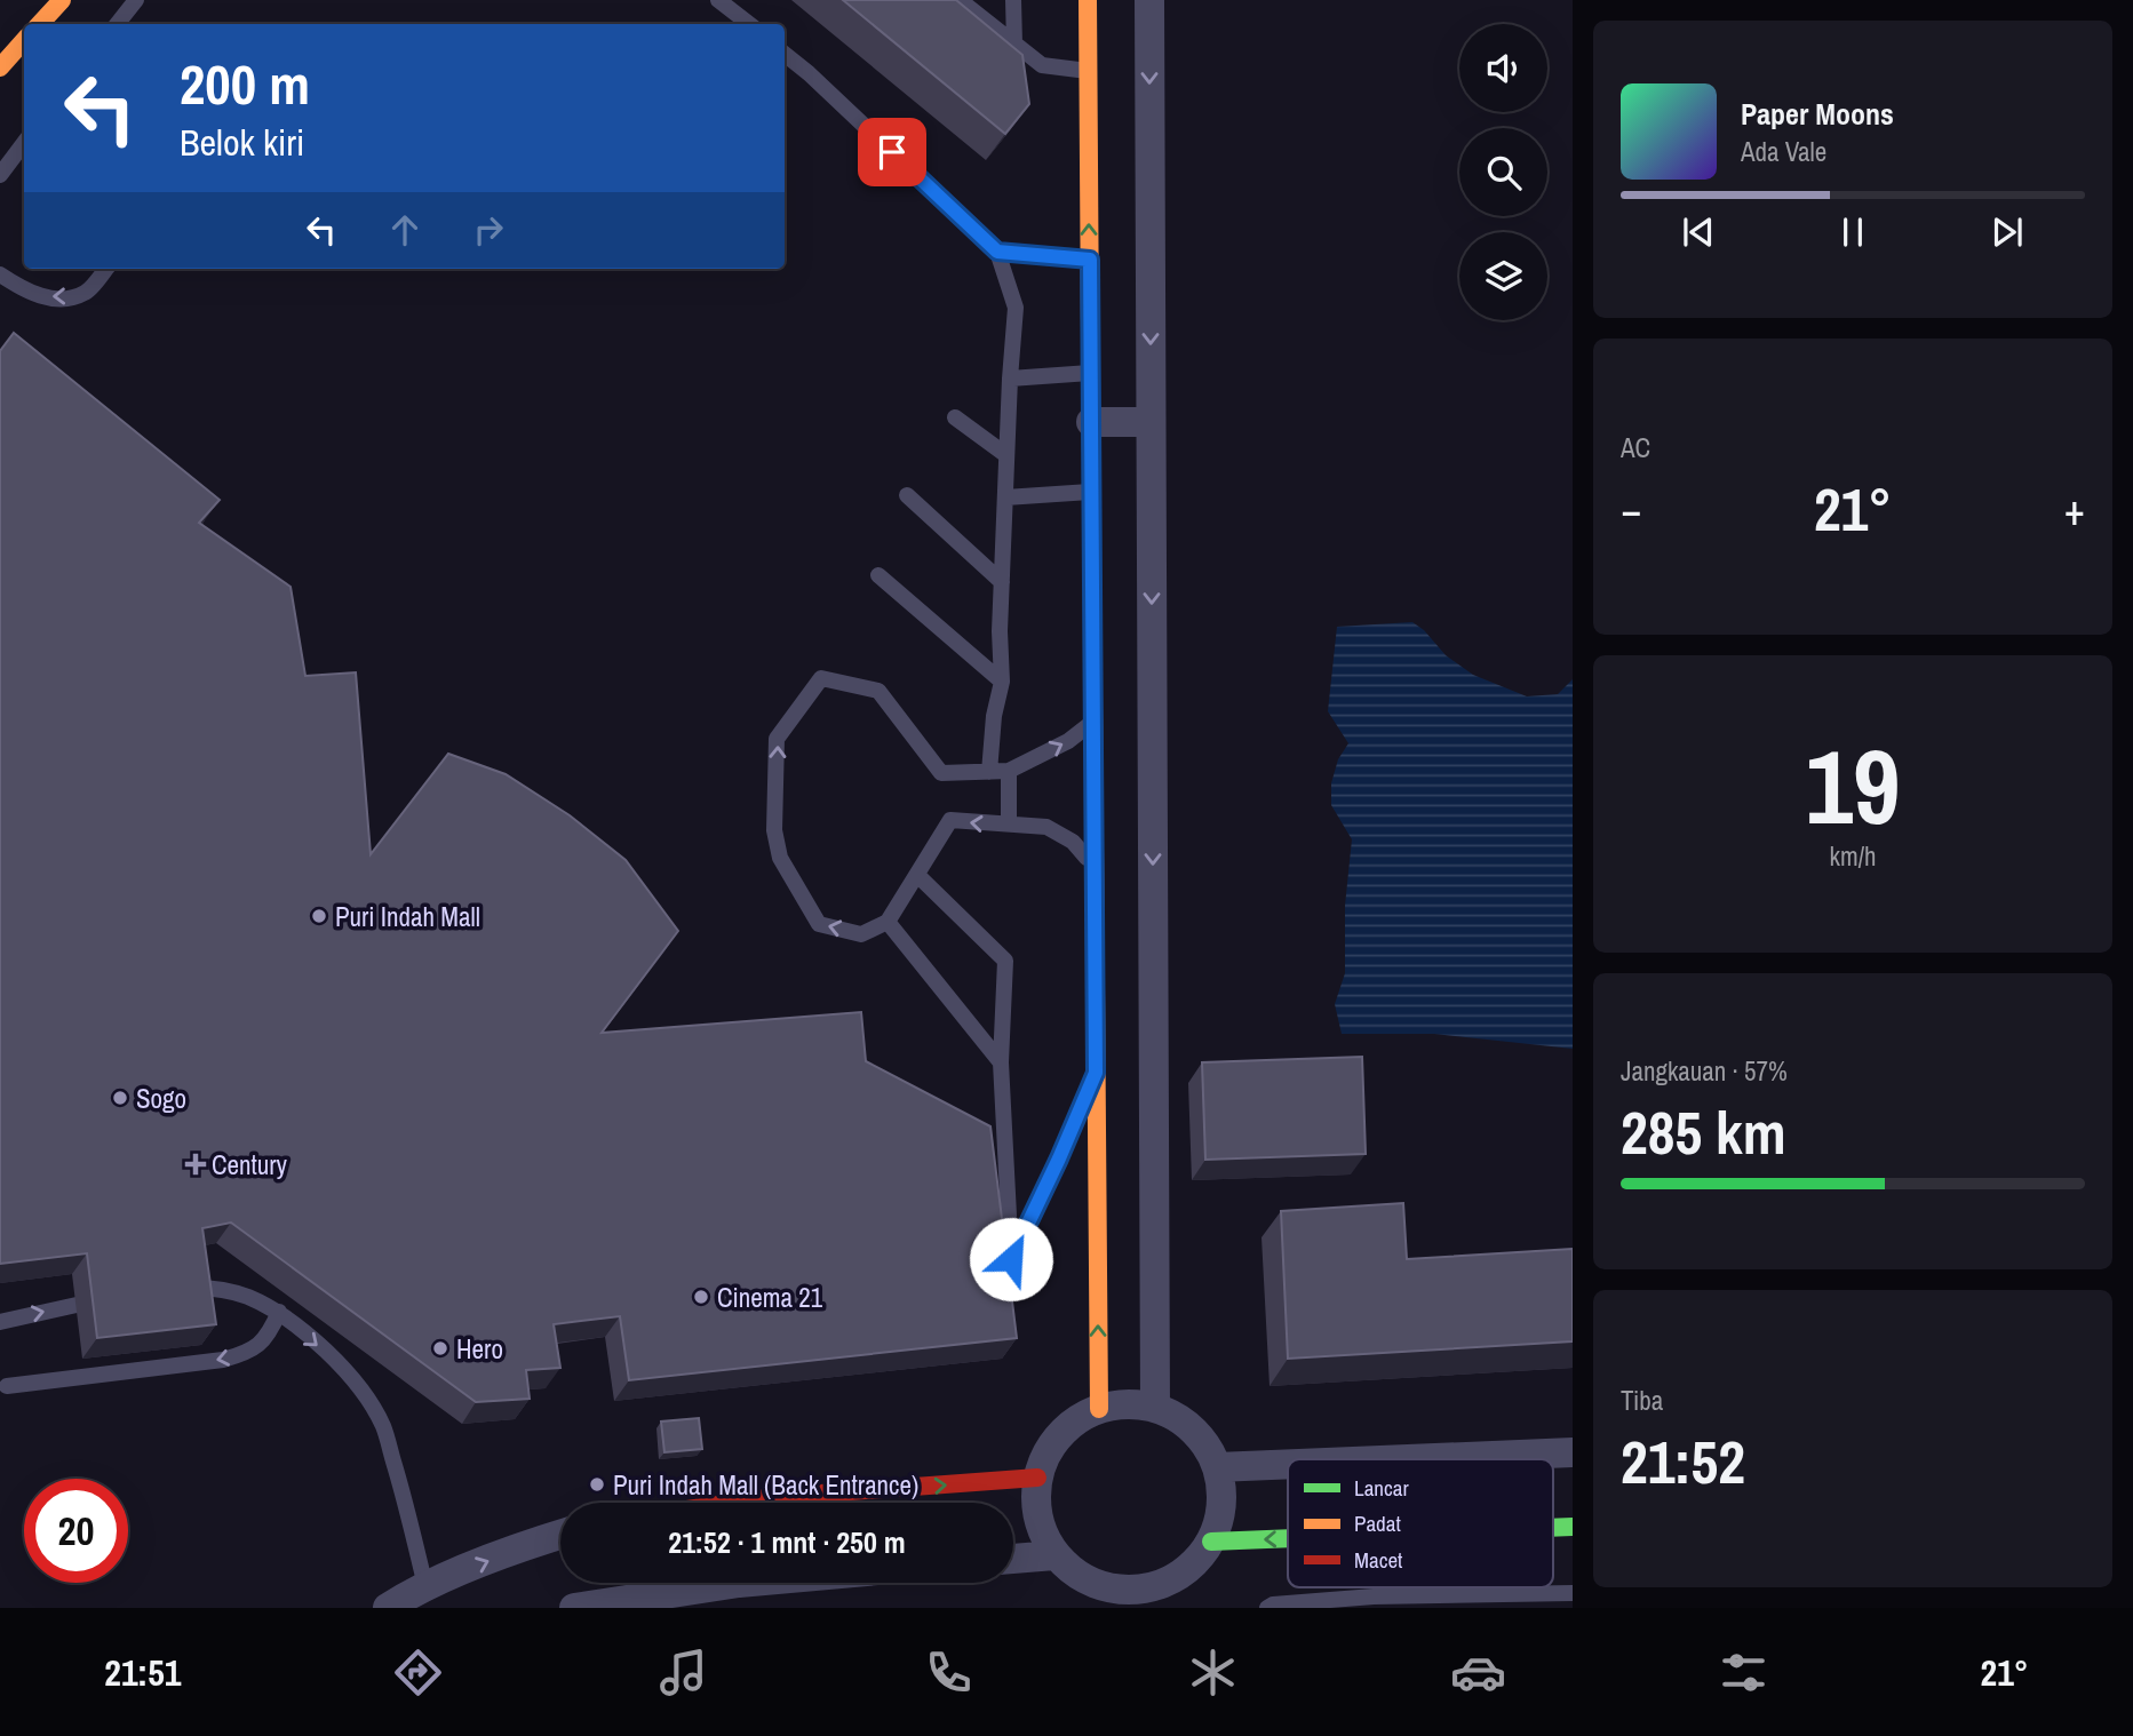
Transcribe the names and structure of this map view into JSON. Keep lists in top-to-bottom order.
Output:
{
  "places": {
    "other": [
      "Puri Indah Mall",
      "Sogo",
      "Cinema 21",
      "Hero",
      "Puri Indah Mall (Back Entrance)"
    ],
    "health": ["Century"]
  },
  "legend": ["Lancar", "Padat", "Macet"],
  "page": {
    "turn": ["200 m", "Belok kiri"],
    "song": ["Paper Moons", "Ada Vale"],
    "tile": [
      "AC",
      ["19", "km/h"],
      ["Jangkauan · 57%", "285 km"],
      ["Tiba", "21:52"]
    ],
    "heat": ["−", "21°", "+"],
    "limit": "20",
    "trip": "21:52 · 1 mnt · 250 m",
    "tabs": ["21:51", "21°"]
  }
}
